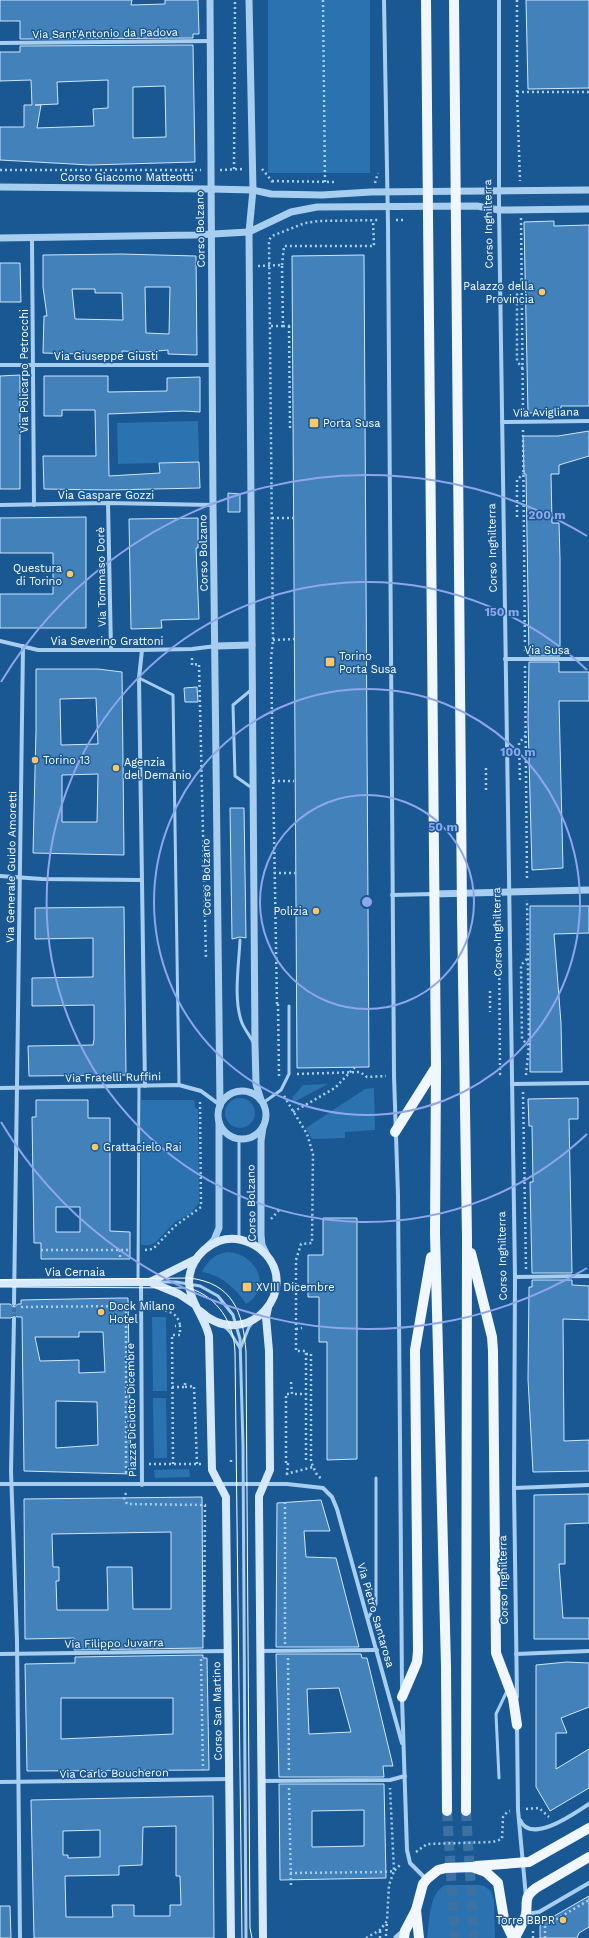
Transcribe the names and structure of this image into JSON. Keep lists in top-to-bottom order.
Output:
{
  "streets": {
    "main road": ["Via Cernaia", "Corso San Martino"],
    "street": [
      "Via Sant'Antonio da Padova",
      "Corso Giacomo Matteotti",
      "Corso Inghilterra",
      "Corso Bolzano",
      "Via Giuseppe Giusti",
      "Via Policarpo Petrocchi",
      "Via Avigliana",
      "Via Gaspare Gozzi",
      "Via Tommaso Dorè",
      "Via Severino Grattoni",
      "Via Susa",
      "Via Generale Guido Amoretti",
      "Via Fratelli Ruffini",
      "Piazza Diciotto Dicembre",
      "Via Pietro Santarosa",
      "Via Filippo Juvarra",
      "Via Carlo Boucheron"
    ]
  },
  "crossings": [
    ["Via Sant'Antonio da Padova", "Corso Bolzano"],
    ["Corso Giacomo Matteotti", "Corso Inghilterra"],
    ["Corso Giacomo Matteotti", "Corso Bolzano"],
    ["Corso Inghilterra", "Via Avigliana"],
    ["Corso Inghilterra", "Via Susa"],
    ["Corso Bolzano", "Via Giuseppe Giusti"],
    ["Corso Bolzano", "Via Gaspare Gozzi"],
    ["Corso Bolzano", "Via Severino Grattoni"],
    ["Corso Bolzano", "Via Fratelli Ruffini"],
    ["Via Giuseppe Giusti", "Via Policarpo Petrocchi"],
    ["Via Policarpo Petrocchi", "Via Gaspare Gozzi"],
    ["Via Gaspare Gozzi", "Via Tommaso Dorè"],
    ["Via Tommaso Dorè", "Via Severino Grattoni"],
    ["Via Severino Grattoni", "Via Generale Guido Amoretti"],
    ["Via Generale Guido Amoretti", "Via Fratelli Ruffini"],
    ["Via Generale Guido Amoretti", "Via Cernaia"],
    ["Via Cernaia", "Piazza Diciotto Dicembre"],
    ["Piazza Diciotto Dicembre", "Via Pietro Santarosa"],
    ["Piazza Diciotto Dicembre", "Corso San Martino"],
    ["Via Filippo Juvarra", "Corso San Martino"],
    ["Corso San Martino", "Via Carlo Boucheron"]
  ],
  "places": {
    "other": [
      "Palazzo della Provincia",
      "Questura di Torino",
      "Torino 13",
      "Agenzia del Demanio",
      "Polizia",
      "Grattacielo Rai",
      "Dock Milano Hotel",
      "Torre BBPR"
    ],
    "transit": ["Porta Susa", "Torino Porta Susa", "XVIII Dicembre"]
  },
  "rings": [
    "200 m",
    "150 m",
    "100 m",
    "50 m"
  ]
}
